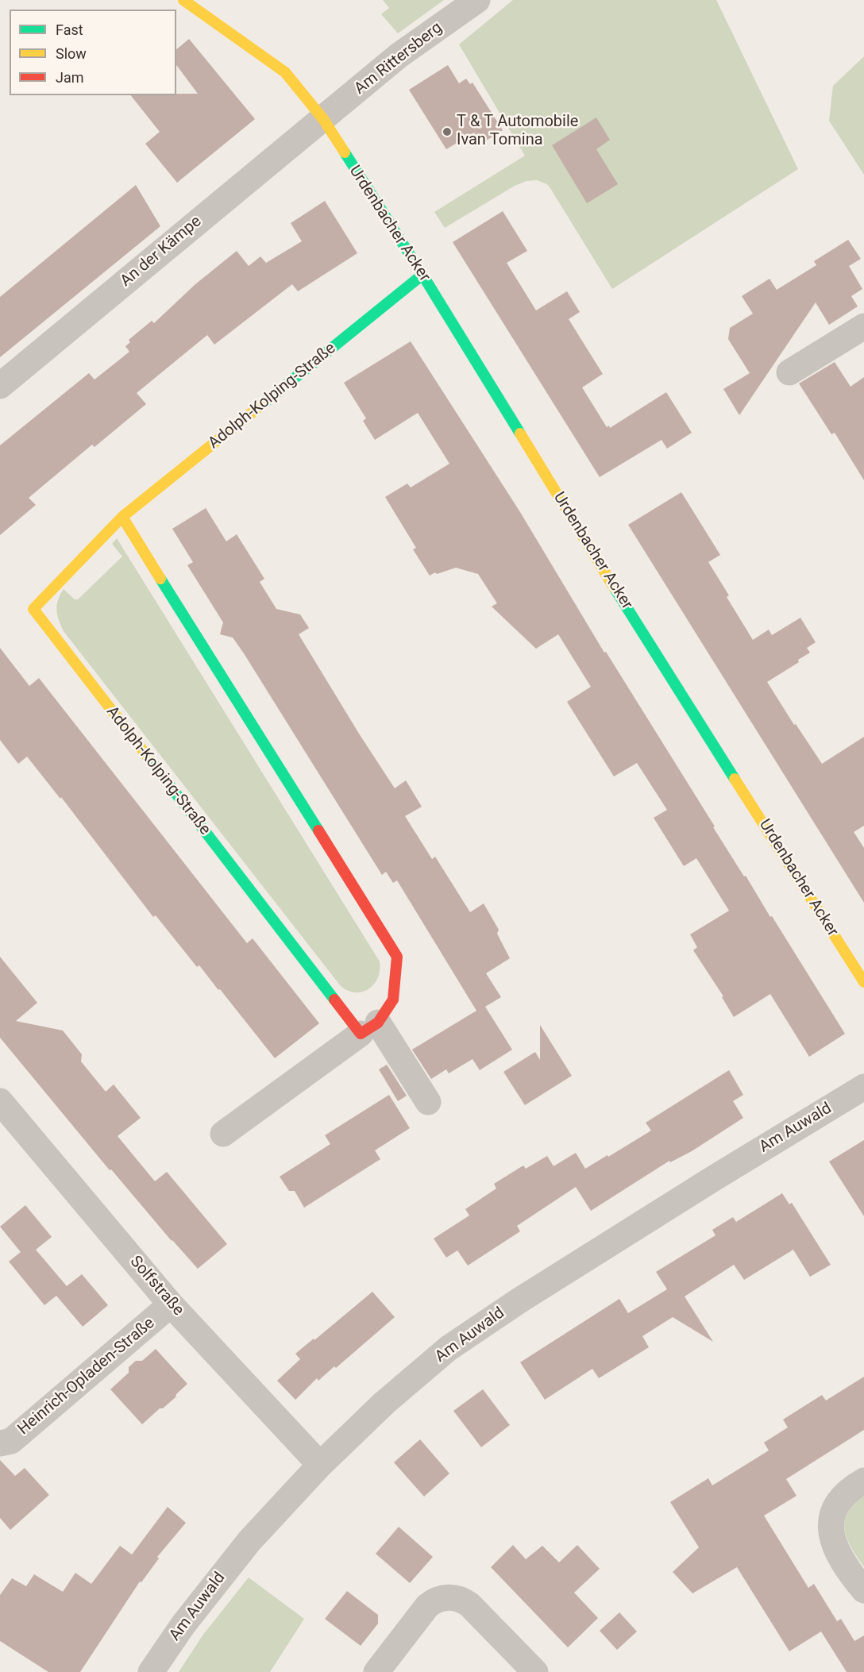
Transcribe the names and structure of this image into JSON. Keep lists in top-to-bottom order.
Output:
{
  "streets": {
    "street": [
      "Am Rittersberg",
      "Urdenbacher Acker",
      "An der Kämpe",
      "Adolph-Kolping-Straße",
      "Am Auwald",
      "Solfstraße",
      "Heinrich-Opladen-Straße"
    ]
  },
  "crossings": [
    ["Am Rittersberg", "Urdenbacher Acker"],
    ["Am Rittersberg", "An der Kämpe"],
    ["Urdenbacher Acker", "An der Kämpe"],
    ["Urdenbacher Acker", "Adolph-Kolping-Straße"],
    ["Am Auwald", "Solfstraße"],
    ["Solfstraße", "Heinrich-Opladen-Straße"]
  ],
  "places": ["T & T Automobile Ivan Tomina"],
  "legend": ["Fast", "Slow", "Jam"]
}
